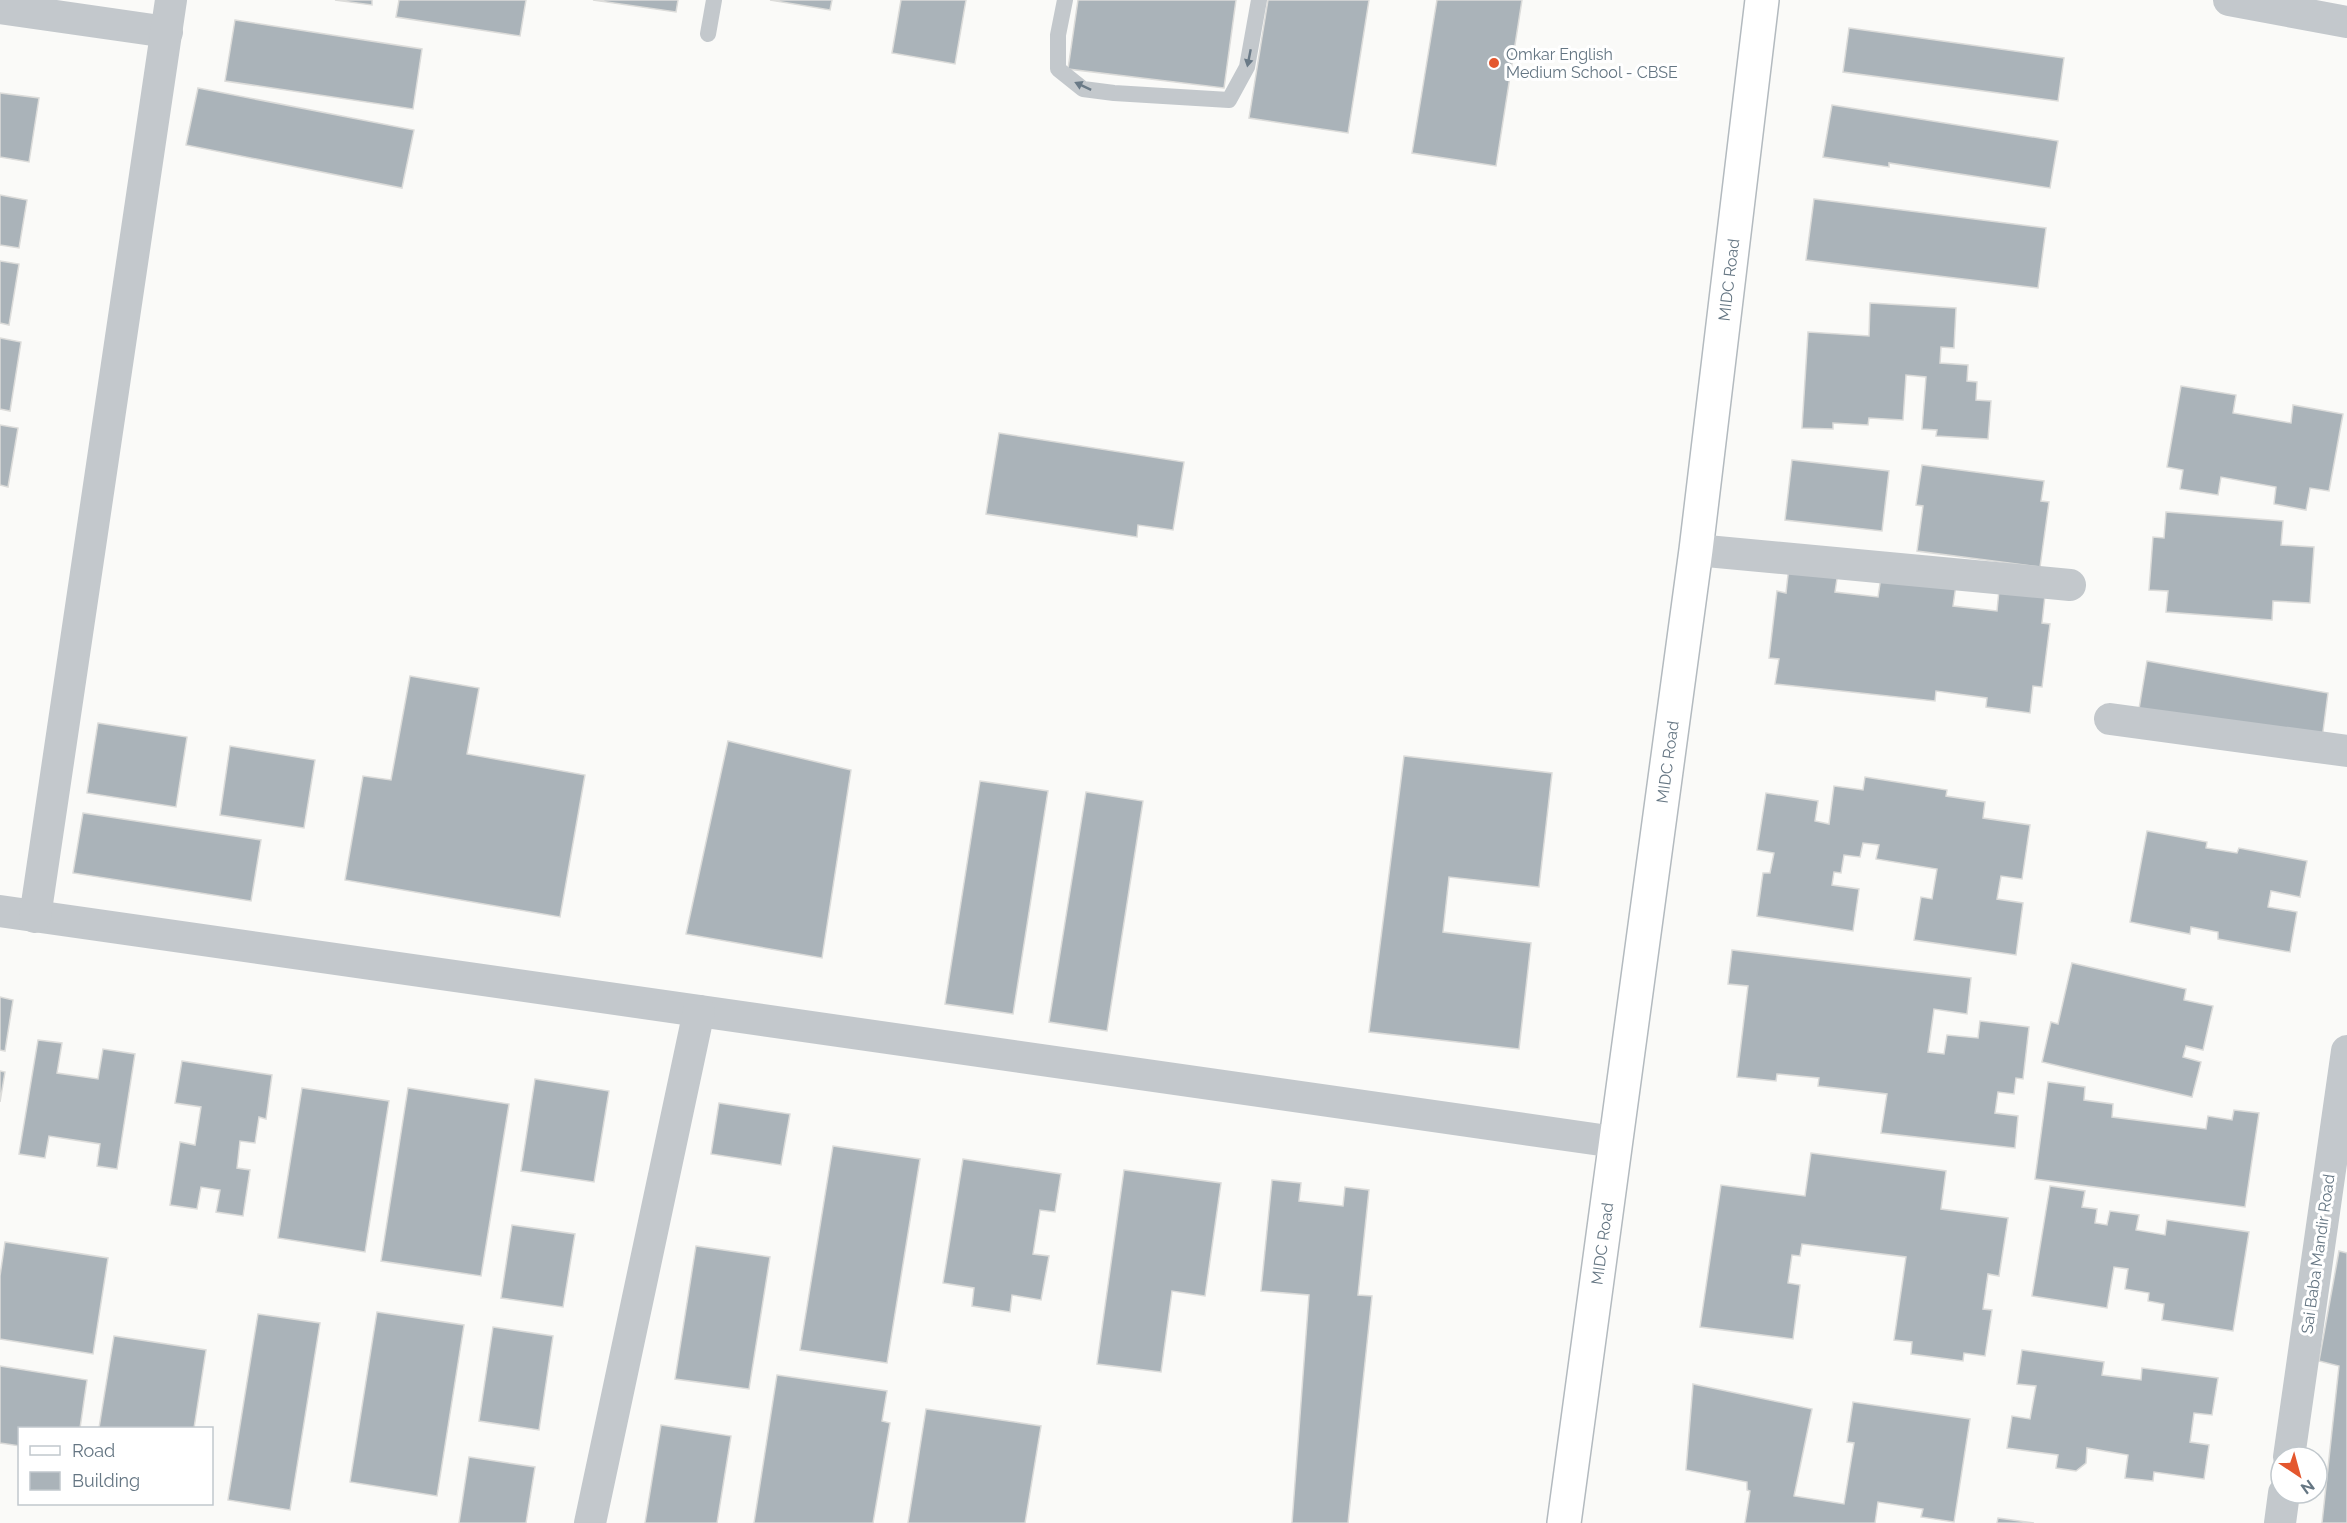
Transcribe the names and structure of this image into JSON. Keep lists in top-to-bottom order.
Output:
{
  "streets": {
    "street": ["MIDC Road", "Sai Baba Mandir Road"]
  },
  "places": ["Omkar English Medium School - CBSE"],
  "legend": ["Road", "Building"],
  "north": "bottom right"
}
